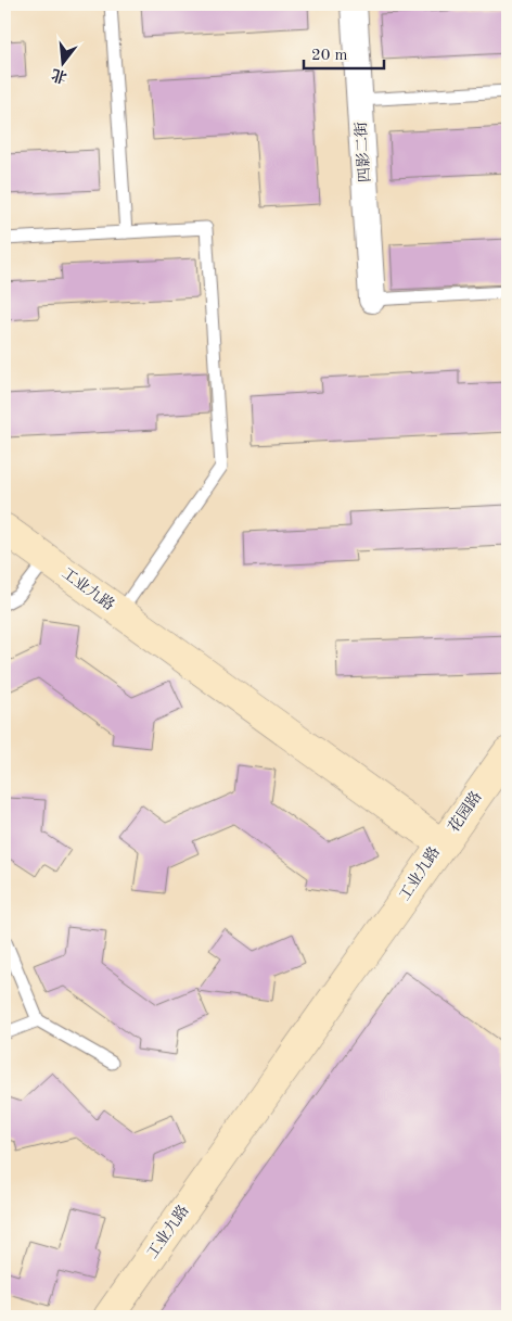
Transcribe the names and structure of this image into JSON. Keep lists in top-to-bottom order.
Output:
{
  "streets": {
    "street": ["四影二街", "工业九路", "花园路"]
  },
  "crossings": [
    ["工业九路", "花园路"]
  ],
  "scale_bar": "20 m",
  "north": "bottom"
}
